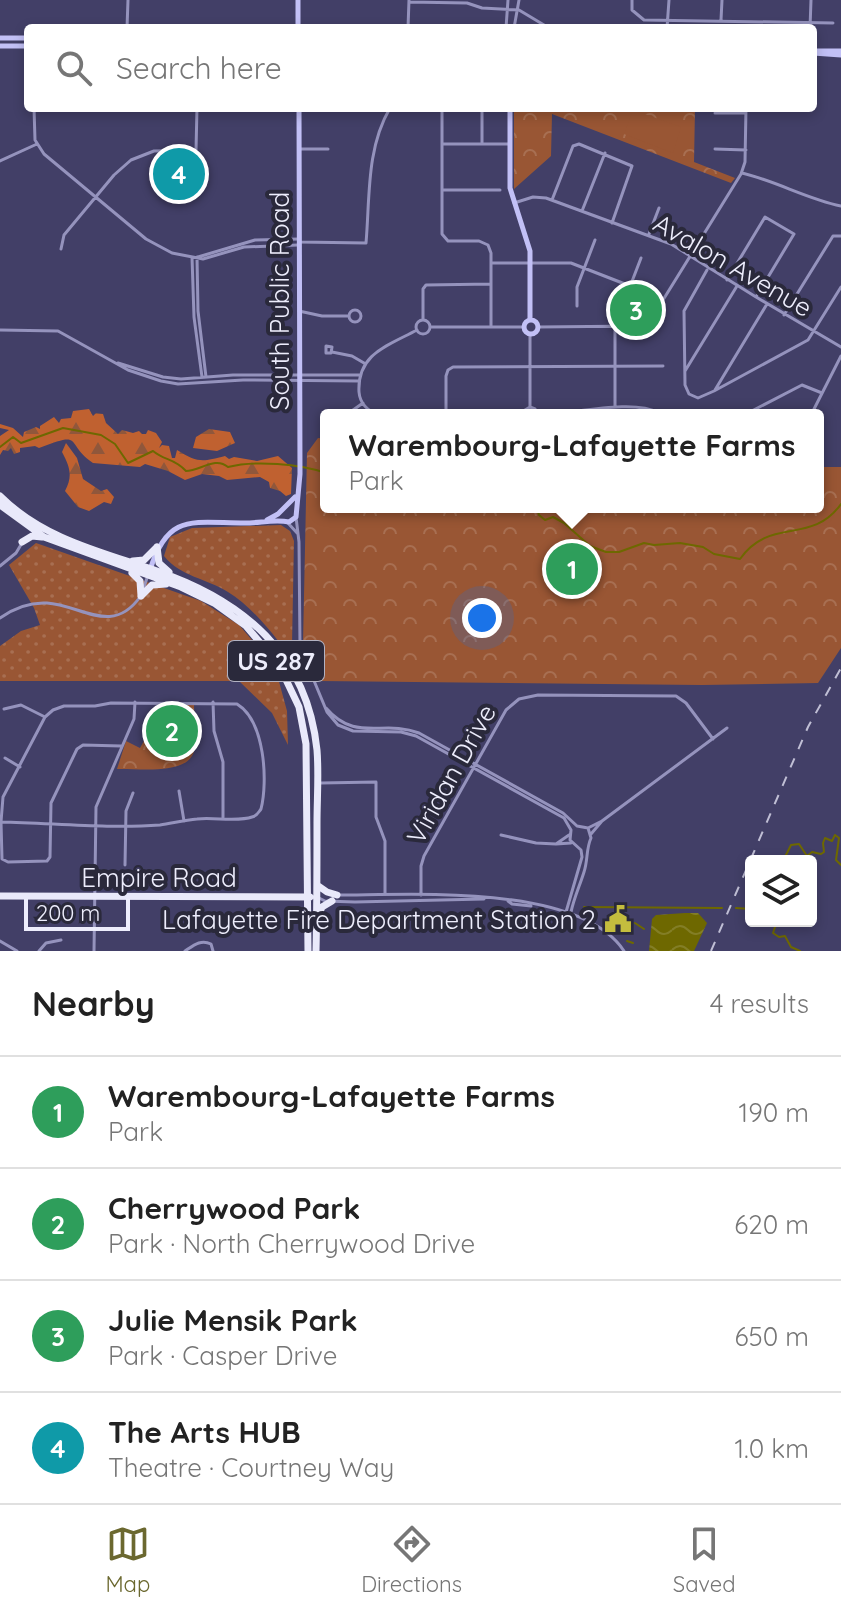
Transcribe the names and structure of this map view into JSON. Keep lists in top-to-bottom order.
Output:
{
  "streets": {
    "main road": ["US 287", "Empire Road"],
    "street": ["Avalon Avenue", "South Public Road", "Viridan Drive"]
  },
  "crossings": [
    ["US 287", "Empire Road"]
  ],
  "places": {
    "public building": ["Lafayette Fire Department Station 2"]
  },
  "scale_bar": "200 m",
  "page": {
    "search": "Search here",
    "pins": [
      "4",
      "3",
      "1",
      "2"
    ],
    "popup": ["Warembourg-Lafayette Farms", "Park"],
    "scale": "200 m",
    "heading": ["Nearby", "4 results"],
    "list": [
      {
        "mark": "1",
        "name": "Warembourg-Lafayette Farms",
        "note": "Park",
        "value": "190 m"
      },
      {
        "mark": "2",
        "name": "Cherrywood Park",
        "note": "Park · North Cherrywood Drive",
        "value": "620 m"
      },
      {
        "mark": "3",
        "name": "Julie Mensik Park",
        "note": "Park · Casper Drive",
        "value": "650 m"
      },
      {
        "mark": "4",
        "name": "The Arts HUB",
        "note": "Theatre · Courtney Way",
        "value": "1.0 km"
      }
    ],
    "nav": ["Map", "Directions", "Saved"]
  }
}
